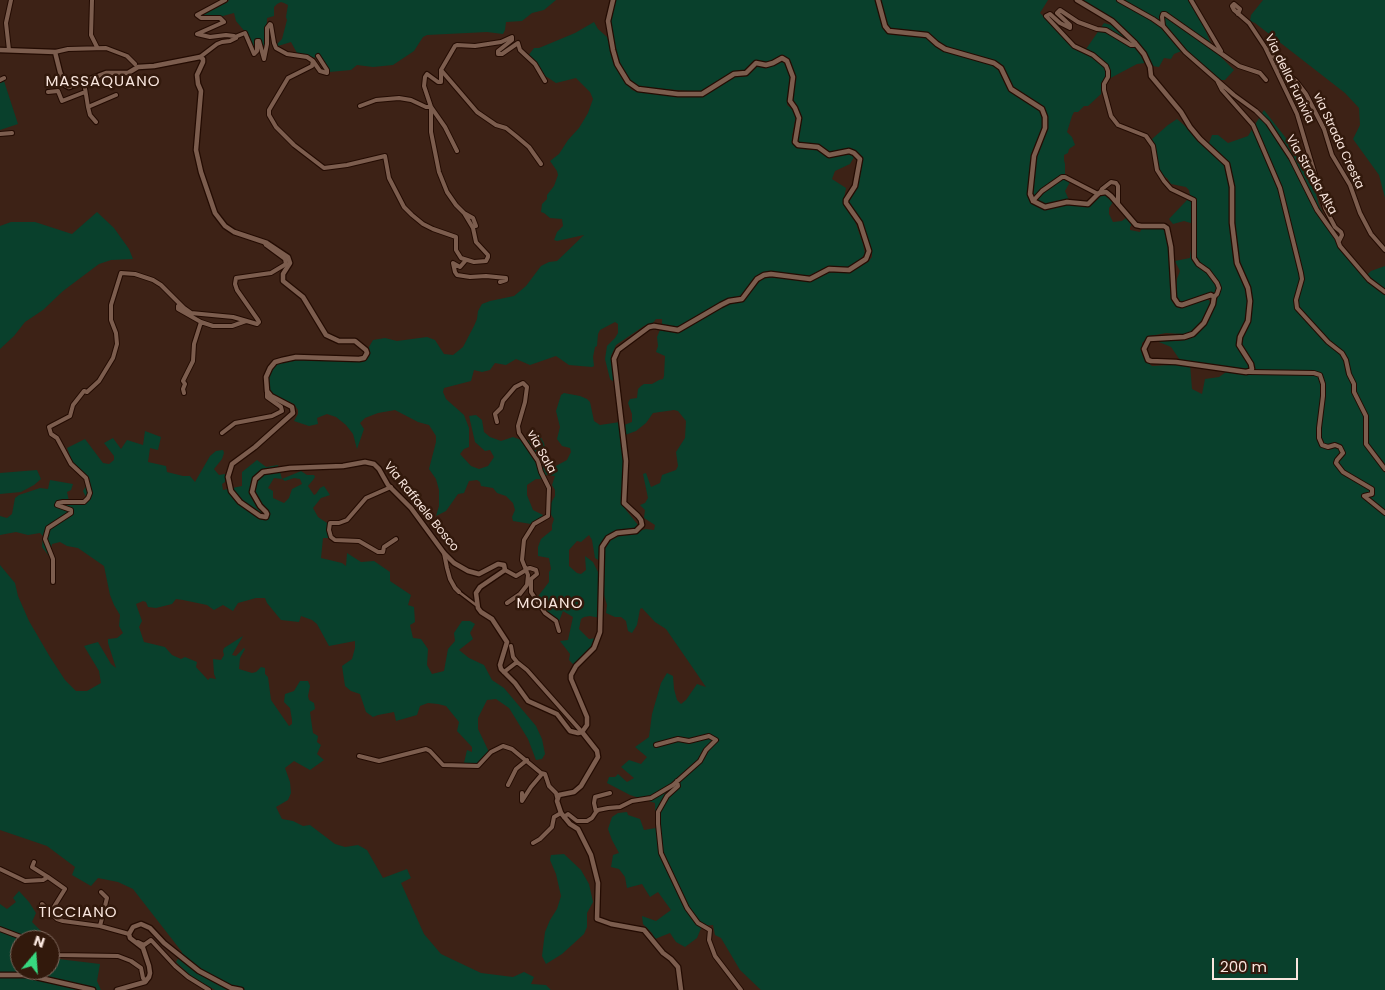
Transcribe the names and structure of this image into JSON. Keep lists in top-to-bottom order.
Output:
{
  "streets": {
    "street": [
      "Via della Funivia",
      "via Strada Cresta",
      "Via Strada Alta",
      "via Sala",
      "Via Raffaele Bosco"
    ]
  },
  "crossings": [
    ["Via della Funivia", "via Strada Cresta"],
    ["Via della Funivia", "Via Strada Alta"]
  ],
  "districts": ["MASSAQUANO", "MOIANO", "TICCIANO"],
  "scale_bar": "200 m",
  "north": "top"
}
